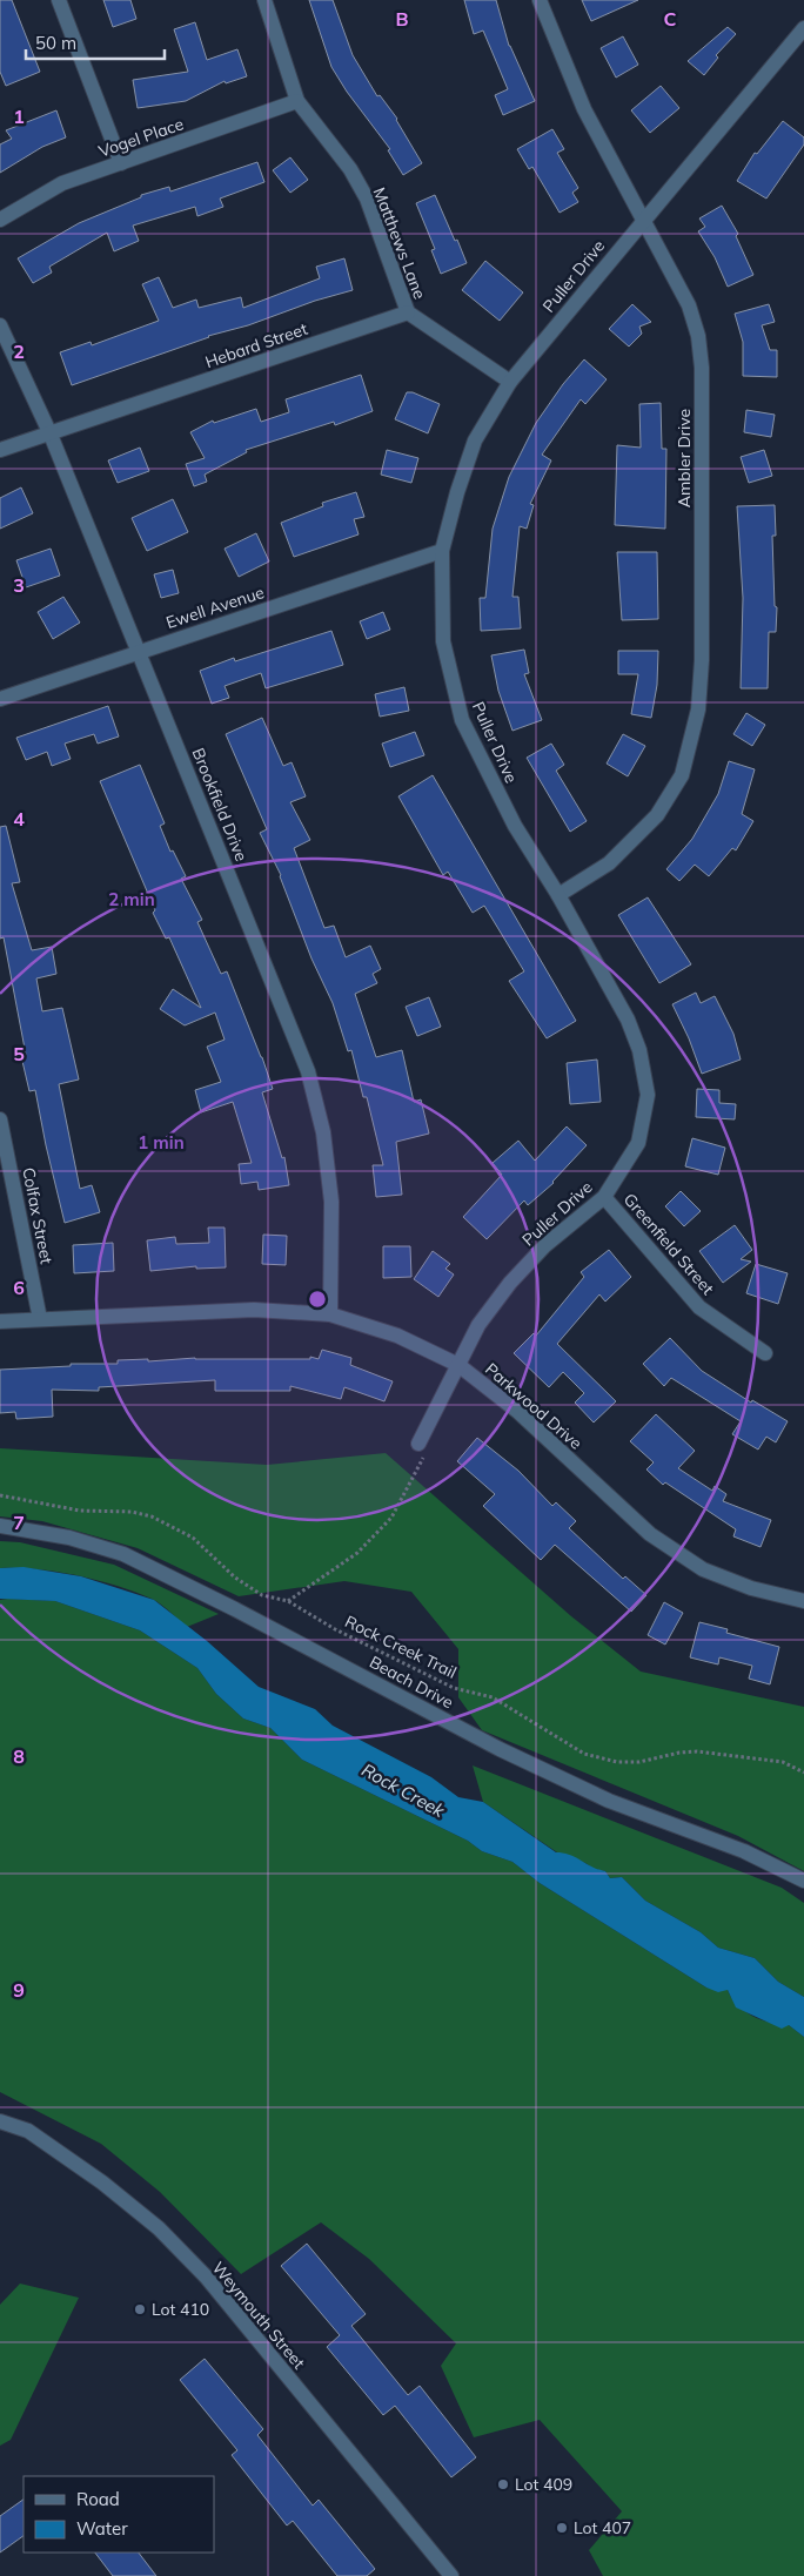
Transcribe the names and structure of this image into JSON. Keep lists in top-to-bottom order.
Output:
{
  "streets": {
    "street": [
      "Vogel Place",
      "Matthews Lane",
      "Puller Drive",
      "Hebard Street",
      "Ambler Drive",
      "Ewell Avenue",
      "Brookfield Drive",
      "Colfax Street",
      "Greenfield Street",
      "Parkwood Drive",
      "Beach Drive",
      "Weymouth Street"
    ],
    "path": ["Rock Creek Trail"]
  },
  "crossings": [
    ["Vogel Place", "Matthews Lane"],
    ["Matthews Lane", "Hebard Street"],
    ["Puller Drive", "Ambler Drive"],
    ["Puller Drive", "Ewell Avenue"],
    ["Puller Drive", "Greenfield Street"],
    ["Puller Drive", "Parkwood Drive"],
    ["Hebard Street", "Brookfield Drive"],
    ["Ewell Avenue", "Brookfield Drive"],
    ["Brookfield Drive", "Parkwood Drive"],
    ["Colfax Street", "Parkwood Drive"]
  ],
  "water": ["Rock Creek"],
  "places": ["Lot 410", "Lot 409", "Lot 407"],
  "legend": ["Road", "Water"],
  "scale_bar": "50 m",
  "grid": {
    "columns": ["B", "C"],
    "rows": [
      "1",
      "2",
      "3",
      "4",
      "5",
      "6",
      "7",
      "8",
      "9"
    ]
  },
  "rings": ["2 min", "1 min"]
}
